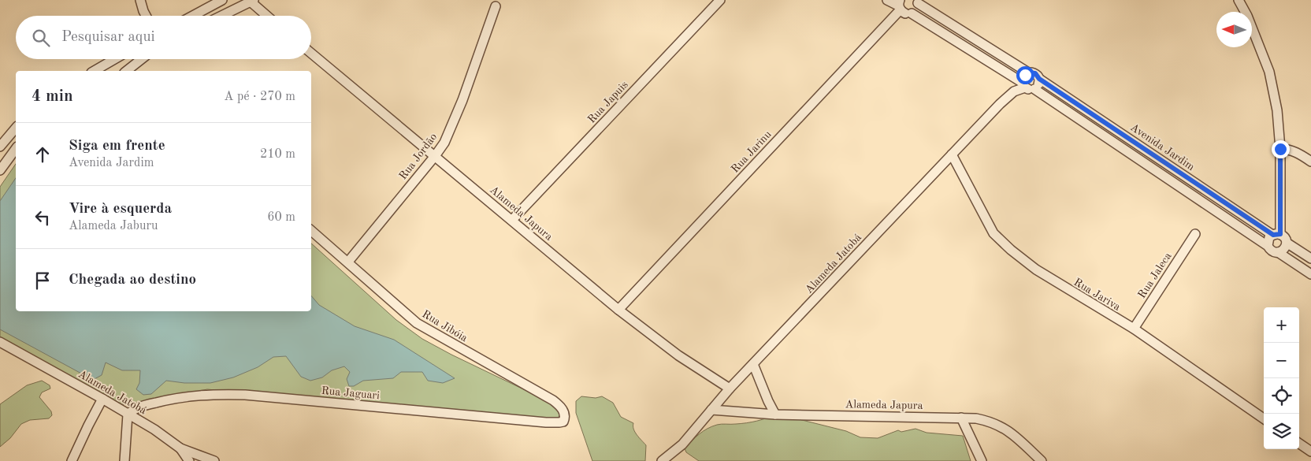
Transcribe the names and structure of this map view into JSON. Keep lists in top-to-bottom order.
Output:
{
  "streets": {
    "street": [
      "Rua Japuis",
      "Avenida Jardim",
      "Rua Jarinu",
      "Rua Jordão",
      "Alameda Japura",
      "Alameda Jatobá",
      "Rua Jaleca",
      "Rua Jariva",
      "Rua Jibóia",
      "Rua Jaguari"
    ]
  },
  "crossings": [
    ["Rua Japuis", "Alameda Japura"],
    ["Avenida Jardim", "Alameda Jatobá"],
    ["Rua Jarinu", "Alameda Japura"],
    ["Rua Jordão", "Alameda Japura"],
    ["Rua Jordão", "Rua Jibóia"],
    ["Alameda Japura", "Alameda Jatobá"],
    ["Alameda Jatobá", "Rua Jariva"],
    ["Alameda Jatobá", "Rua Jaguari"],
    ["Rua Jaleca", "Rua Jariva"],
    ["Rua Jibóia", "Rua Jaguari"]
  ],
  "north": "left",
  "page": {
    "search": "Pesquisar aqui",
    "heading": ["4 min", "A pé · 270 m"],
    "list": [
      ["Siga em frente", "Avenida Jardim", "210 m"],
      ["Vire à esquerda", "Alameda Jaburu", "60 m"],
      "Chegada ao destino"
    ],
    "map_buttons": ["+", "−"]
  }
}
